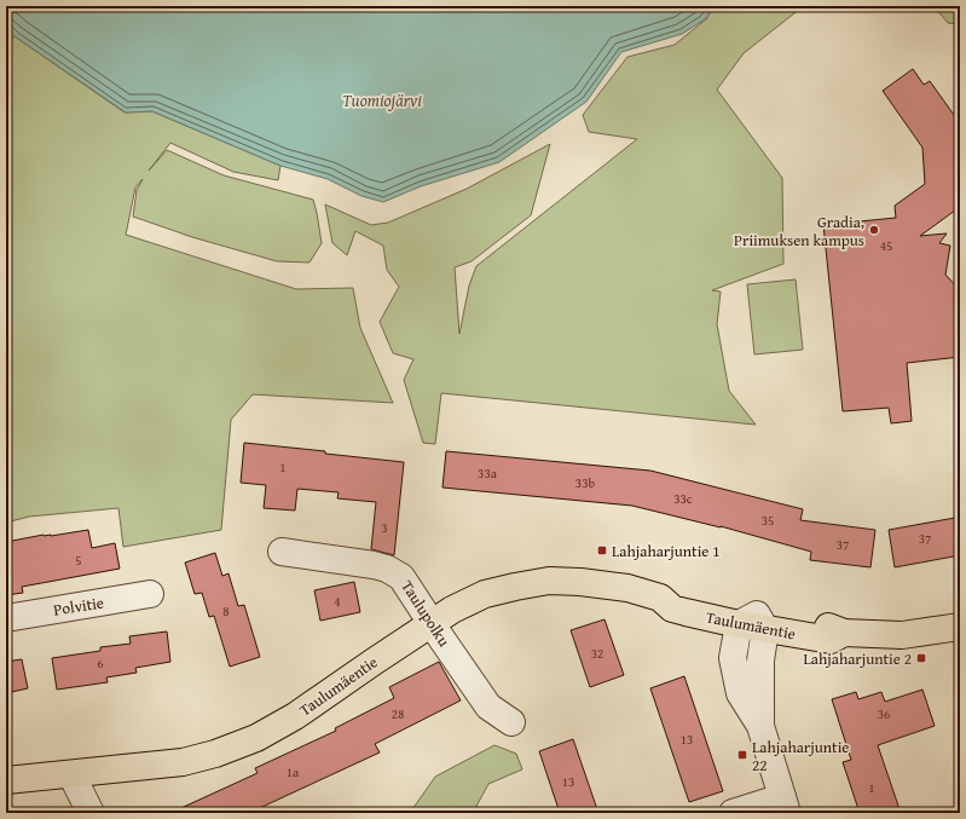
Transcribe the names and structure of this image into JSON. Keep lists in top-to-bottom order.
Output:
{
  "streets": {
    "main road": ["Taulumäentie"],
    "street": ["Polvitie", "Taulupolku"]
  },
  "crossings": [
    ["Taulupolku", "Taulumäentie"]
  ],
  "water": ["Tuomiojärvi"],
  "places": {
    "other": ["Gradia, Priimuksen kampus"],
    "transit": ["Lahjaharjuntie 1", "Lahjaharjuntie 2", "Lahjaharjuntie 22"]
  },
  "house_numbers": [
    "45",
    "1",
    "33a",
    "33b",
    "33c",
    "35",
    "3",
    "37",
    "37",
    "5",
    "4",
    "8",
    "32",
    "6",
    "28",
    "36",
    "13",
    "1a",
    "13",
    "1"
  ]
}
